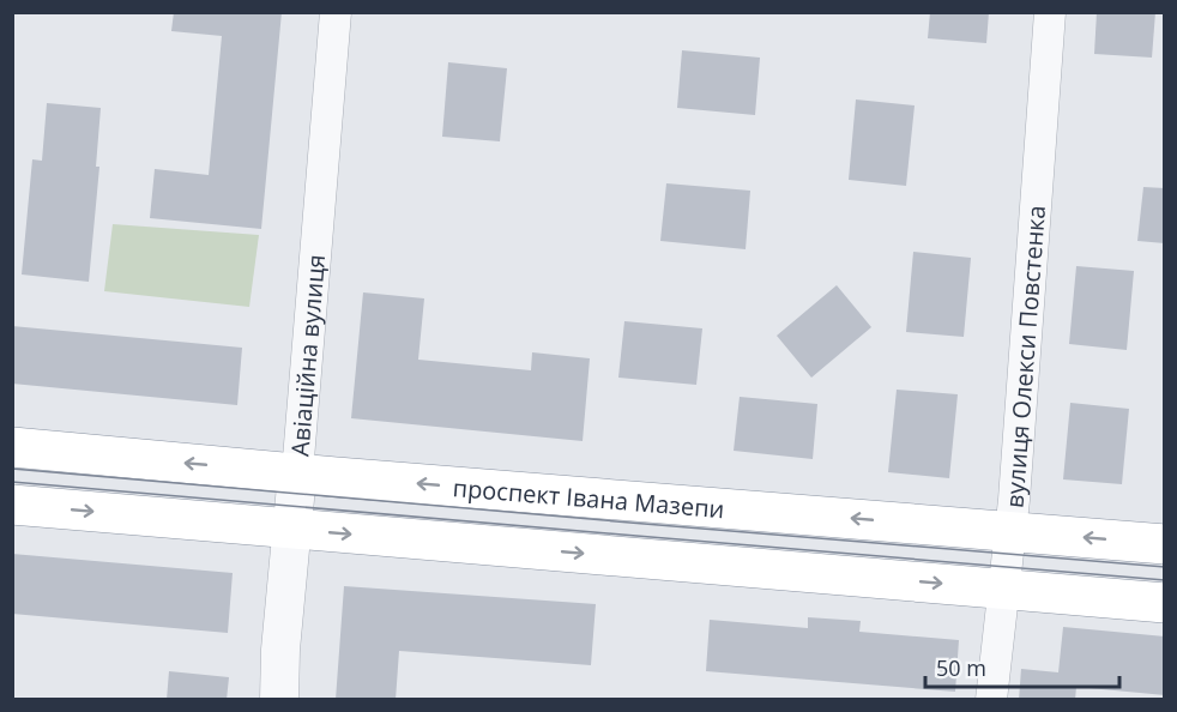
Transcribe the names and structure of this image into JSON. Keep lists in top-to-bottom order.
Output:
{
  "streets": {
    "highway": ["проспект Івана Мазепи"],
    "street": ["Авіаційна вулиця", "вулиця Олекси Повстенка"]
  },
  "crossings": [
    ["Авіаційна вулиця", "проспект Івана Мазепи"],
    ["вулиця Олекси Повстенка", "проспект Івана Мазепи"]
  ],
  "scale_bar": "50 m"
}
